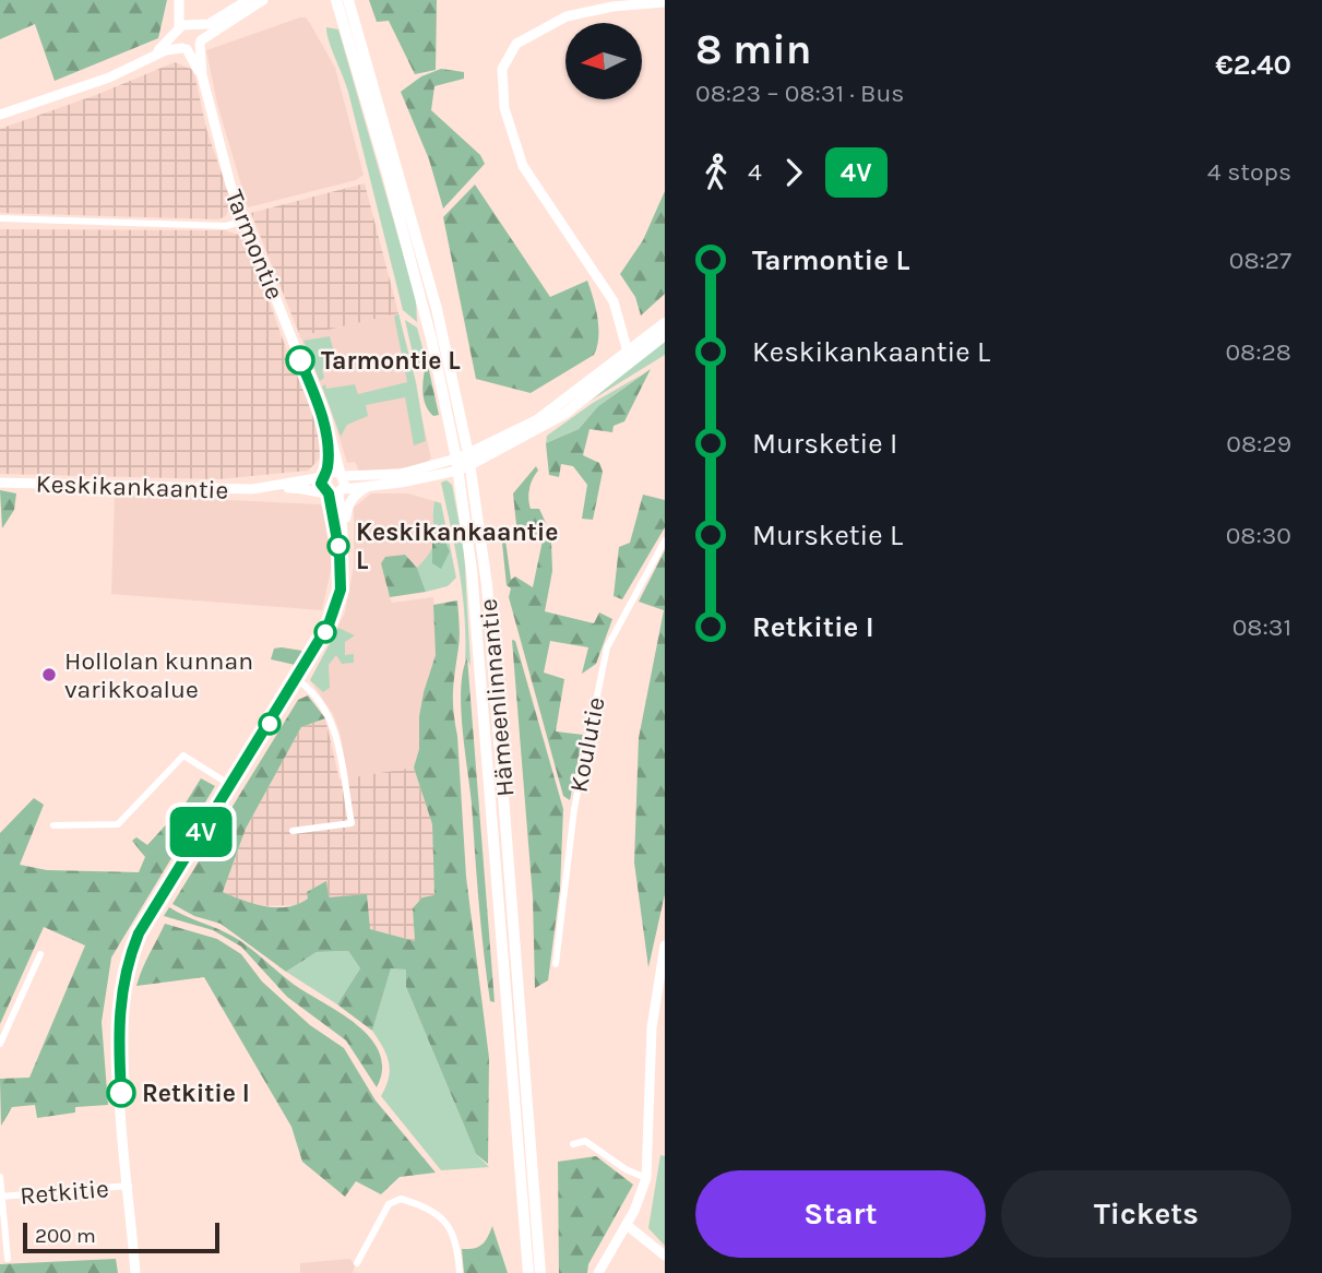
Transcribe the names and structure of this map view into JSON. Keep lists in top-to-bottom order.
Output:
{
  "streets": {
    "main road": ["Hämeenlinnantie"],
    "street": [
      "Tarmontie",
      "Keskikankaantie",
      "Koulutie",
      "Retkitie"
    ]
  },
  "crossings": [
    ["Tarmontie", "Keskikankaantie"],
    ["Keskikankaantie", "Hämeenlinnantie"]
  ],
  "places": [
    "Tarmontie L",
    "Keskikankaantie L",
    "Hollolan kunnan varikkoalue",
    "Retkitie I"
  ],
  "lines": ["bus line 4V"],
  "scale_bar": "200 m",
  "north": "left",
  "page": {
    "on_map": "4V",
    "heading": ["8 min", "08:23 – 08:31 · Bus", "€2.40"],
    "legs": ["4", "4V", "4 stops"],
    "list": [
      {
        "name": "Tarmontie L",
        "value": "08:27"
      },
      {
        "name": "Keskikankaantie L",
        "value": "08:28"
      },
      {
        "name": "Mursketie I",
        "value": "08:29"
      },
      {
        "name": "Mursketie L",
        "value": "08:30"
      },
      {
        "name": "Retkitie I",
        "value": "08:31"
      }
    ],
    "buttons": ["Start", "Tickets"],
    "scale": "200 m"
  }
}
